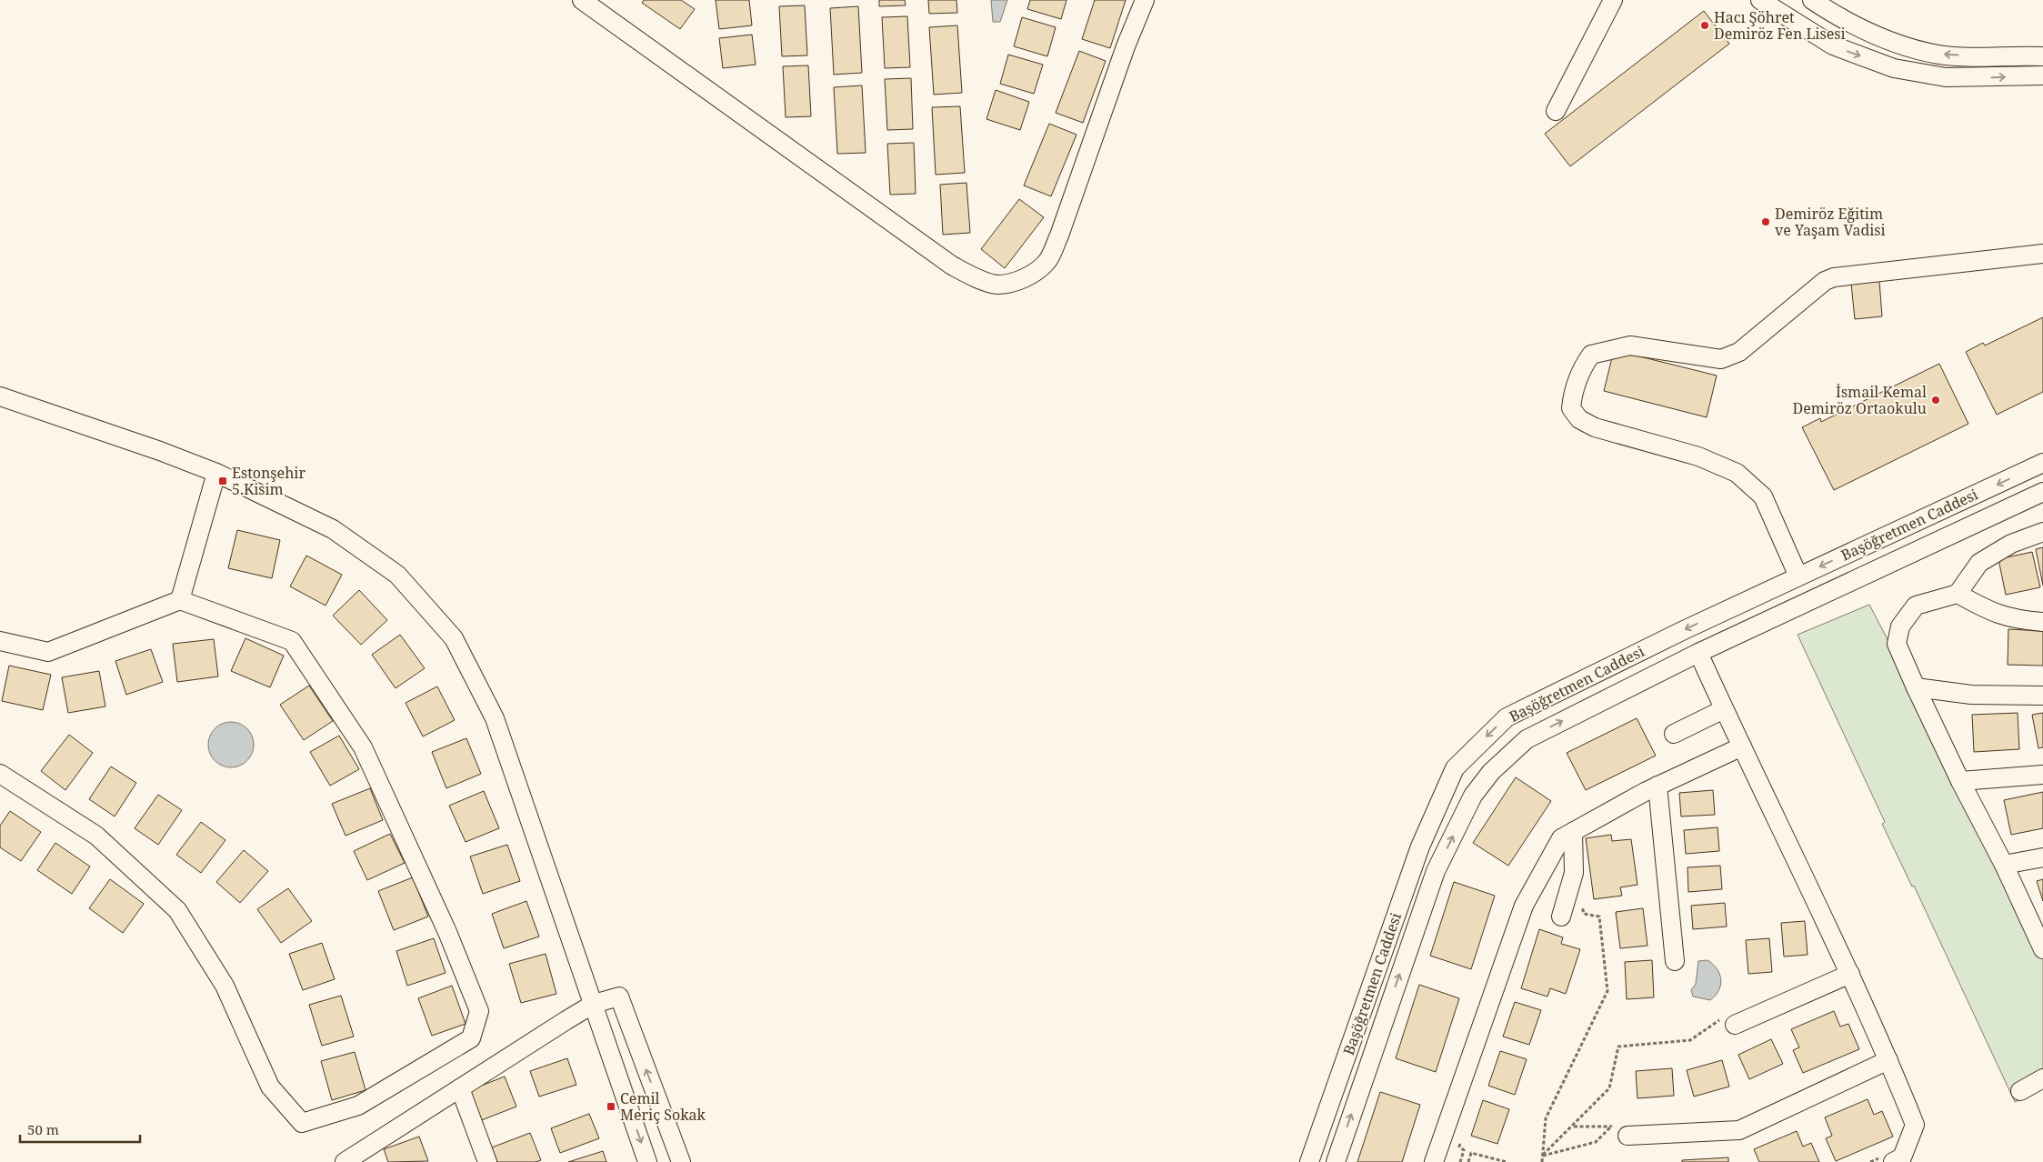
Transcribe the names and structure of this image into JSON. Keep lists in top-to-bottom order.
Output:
{
  "streets": {
    "street": ["Başöğretmen Caddesi"]
  },
  "places": {
    "other": ["Hacı Şöhret Demiröz Fen Lisesi", "Demiröz Eğitim ve Yaşam Vadisi", "İsmail Kemal Demiröz Ortaokulu"],
    "transit": ["Estonşehir 5.Kisim", "Cemil Meriç Sokak"]
  },
  "scale_bar": "50 m"
}
